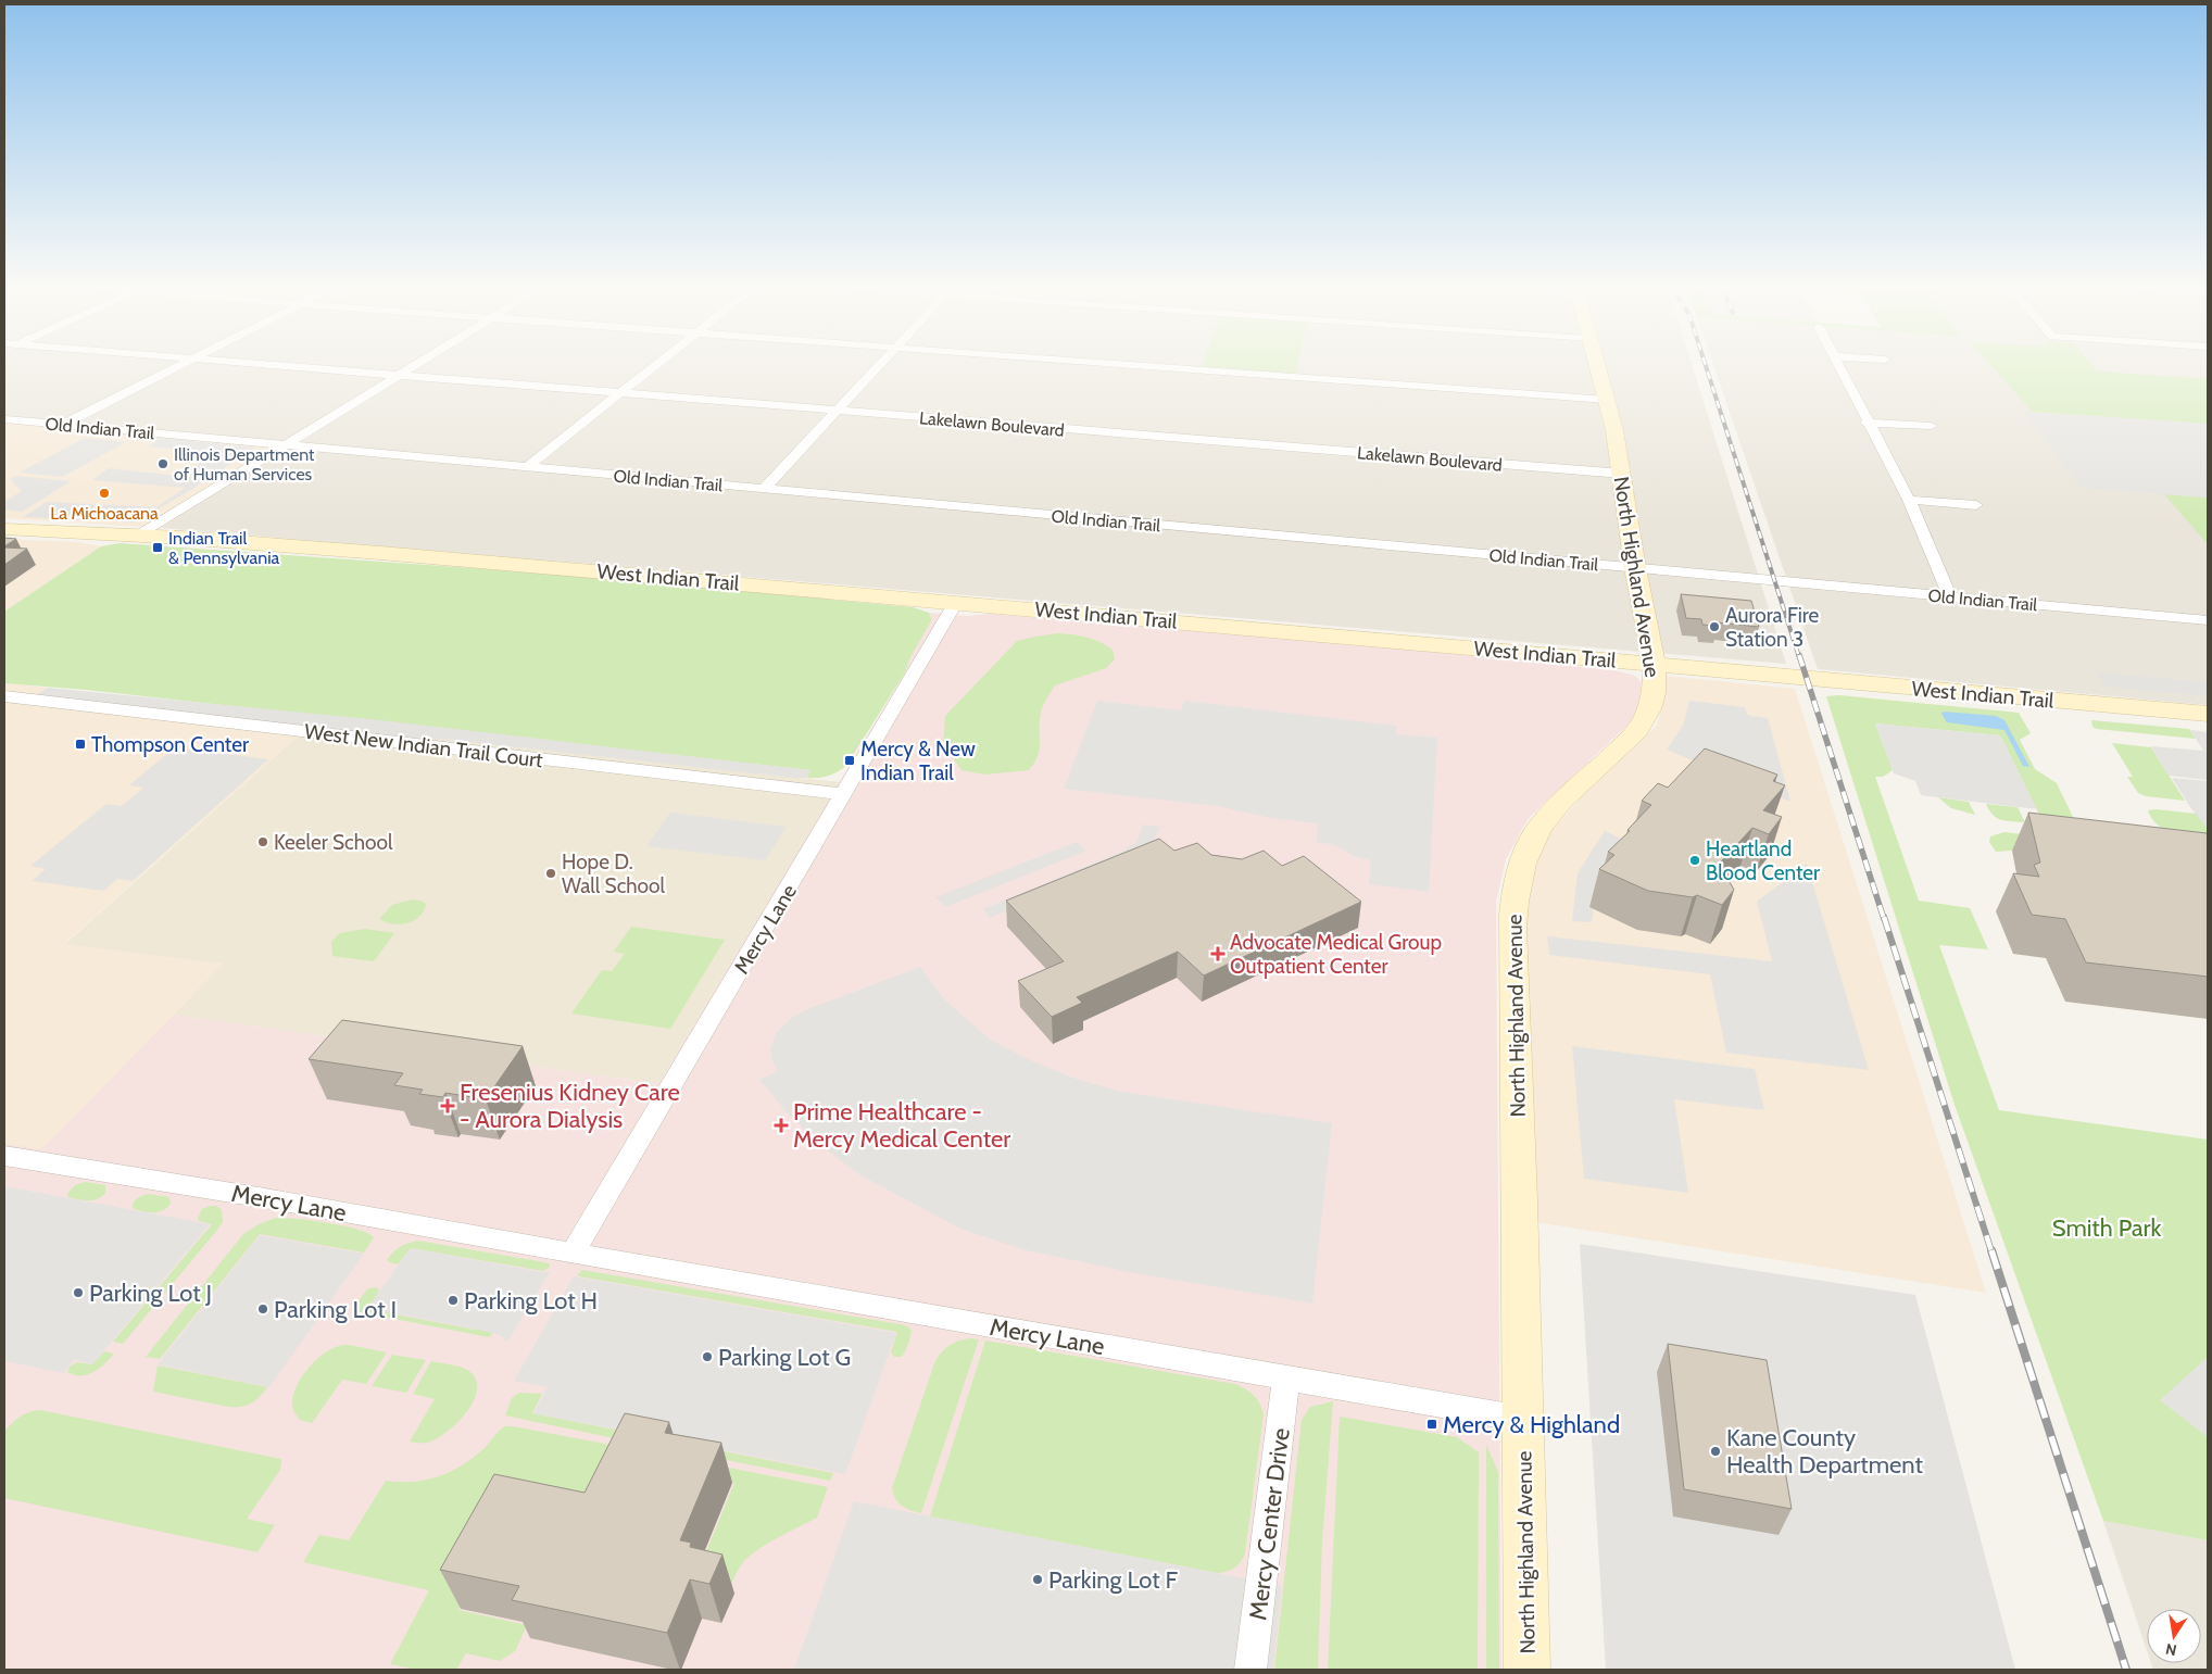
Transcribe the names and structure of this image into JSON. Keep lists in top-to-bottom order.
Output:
{
  "streets": {
    "main road": ["West Indian Trail", "North Highland Avenue"],
    "street": [
      "Lakelawn Boulevard",
      "Old Indian Trail",
      "West New Indian Trail Court",
      "Mercy Lane",
      "Mercy Center Drive"
    ]
  },
  "crossings": [
    ["Lakelawn Boulevard", "North Highland Avenue"],
    ["Old Indian Trail", "North Highland Avenue"],
    ["West Indian Trail", "North Highland Avenue"],
    ["West Indian Trail", "Mercy Lane"],
    ["North Highland Avenue", "Mercy Lane"],
    ["West New Indian Trail Court", "Mercy Lane"],
    ["Mercy Lane", "Mercy Center Drive"]
  ],
  "parks": ["Smith Park"],
  "places": {
    "other": [
      "Illinois Department of Human Services",
      "La Michoacana",
      "Aurora Fire Station 3",
      "Keeler School",
      "Heartland Blood Center",
      "Hope D. Wall School",
      "Parking Lot J",
      "Parking Lot H",
      "Parking Lot I",
      "Parking Lot G",
      "Kane County Health Department",
      "Parking Lot F"
    ],
    "transit": [
      "Indian Trail & Pennsylvania",
      "Thompson Center",
      "Mercy & New Indian Trail",
      "Mercy & Highland"
    ],
    "health": ["Advocate Medical Group Outpatient Center", "Fresenius Kidney Care - Aurora Dialysis", "Prime Healthcare - Mercy Medical Center"]
  },
  "north": "bottom"
}
